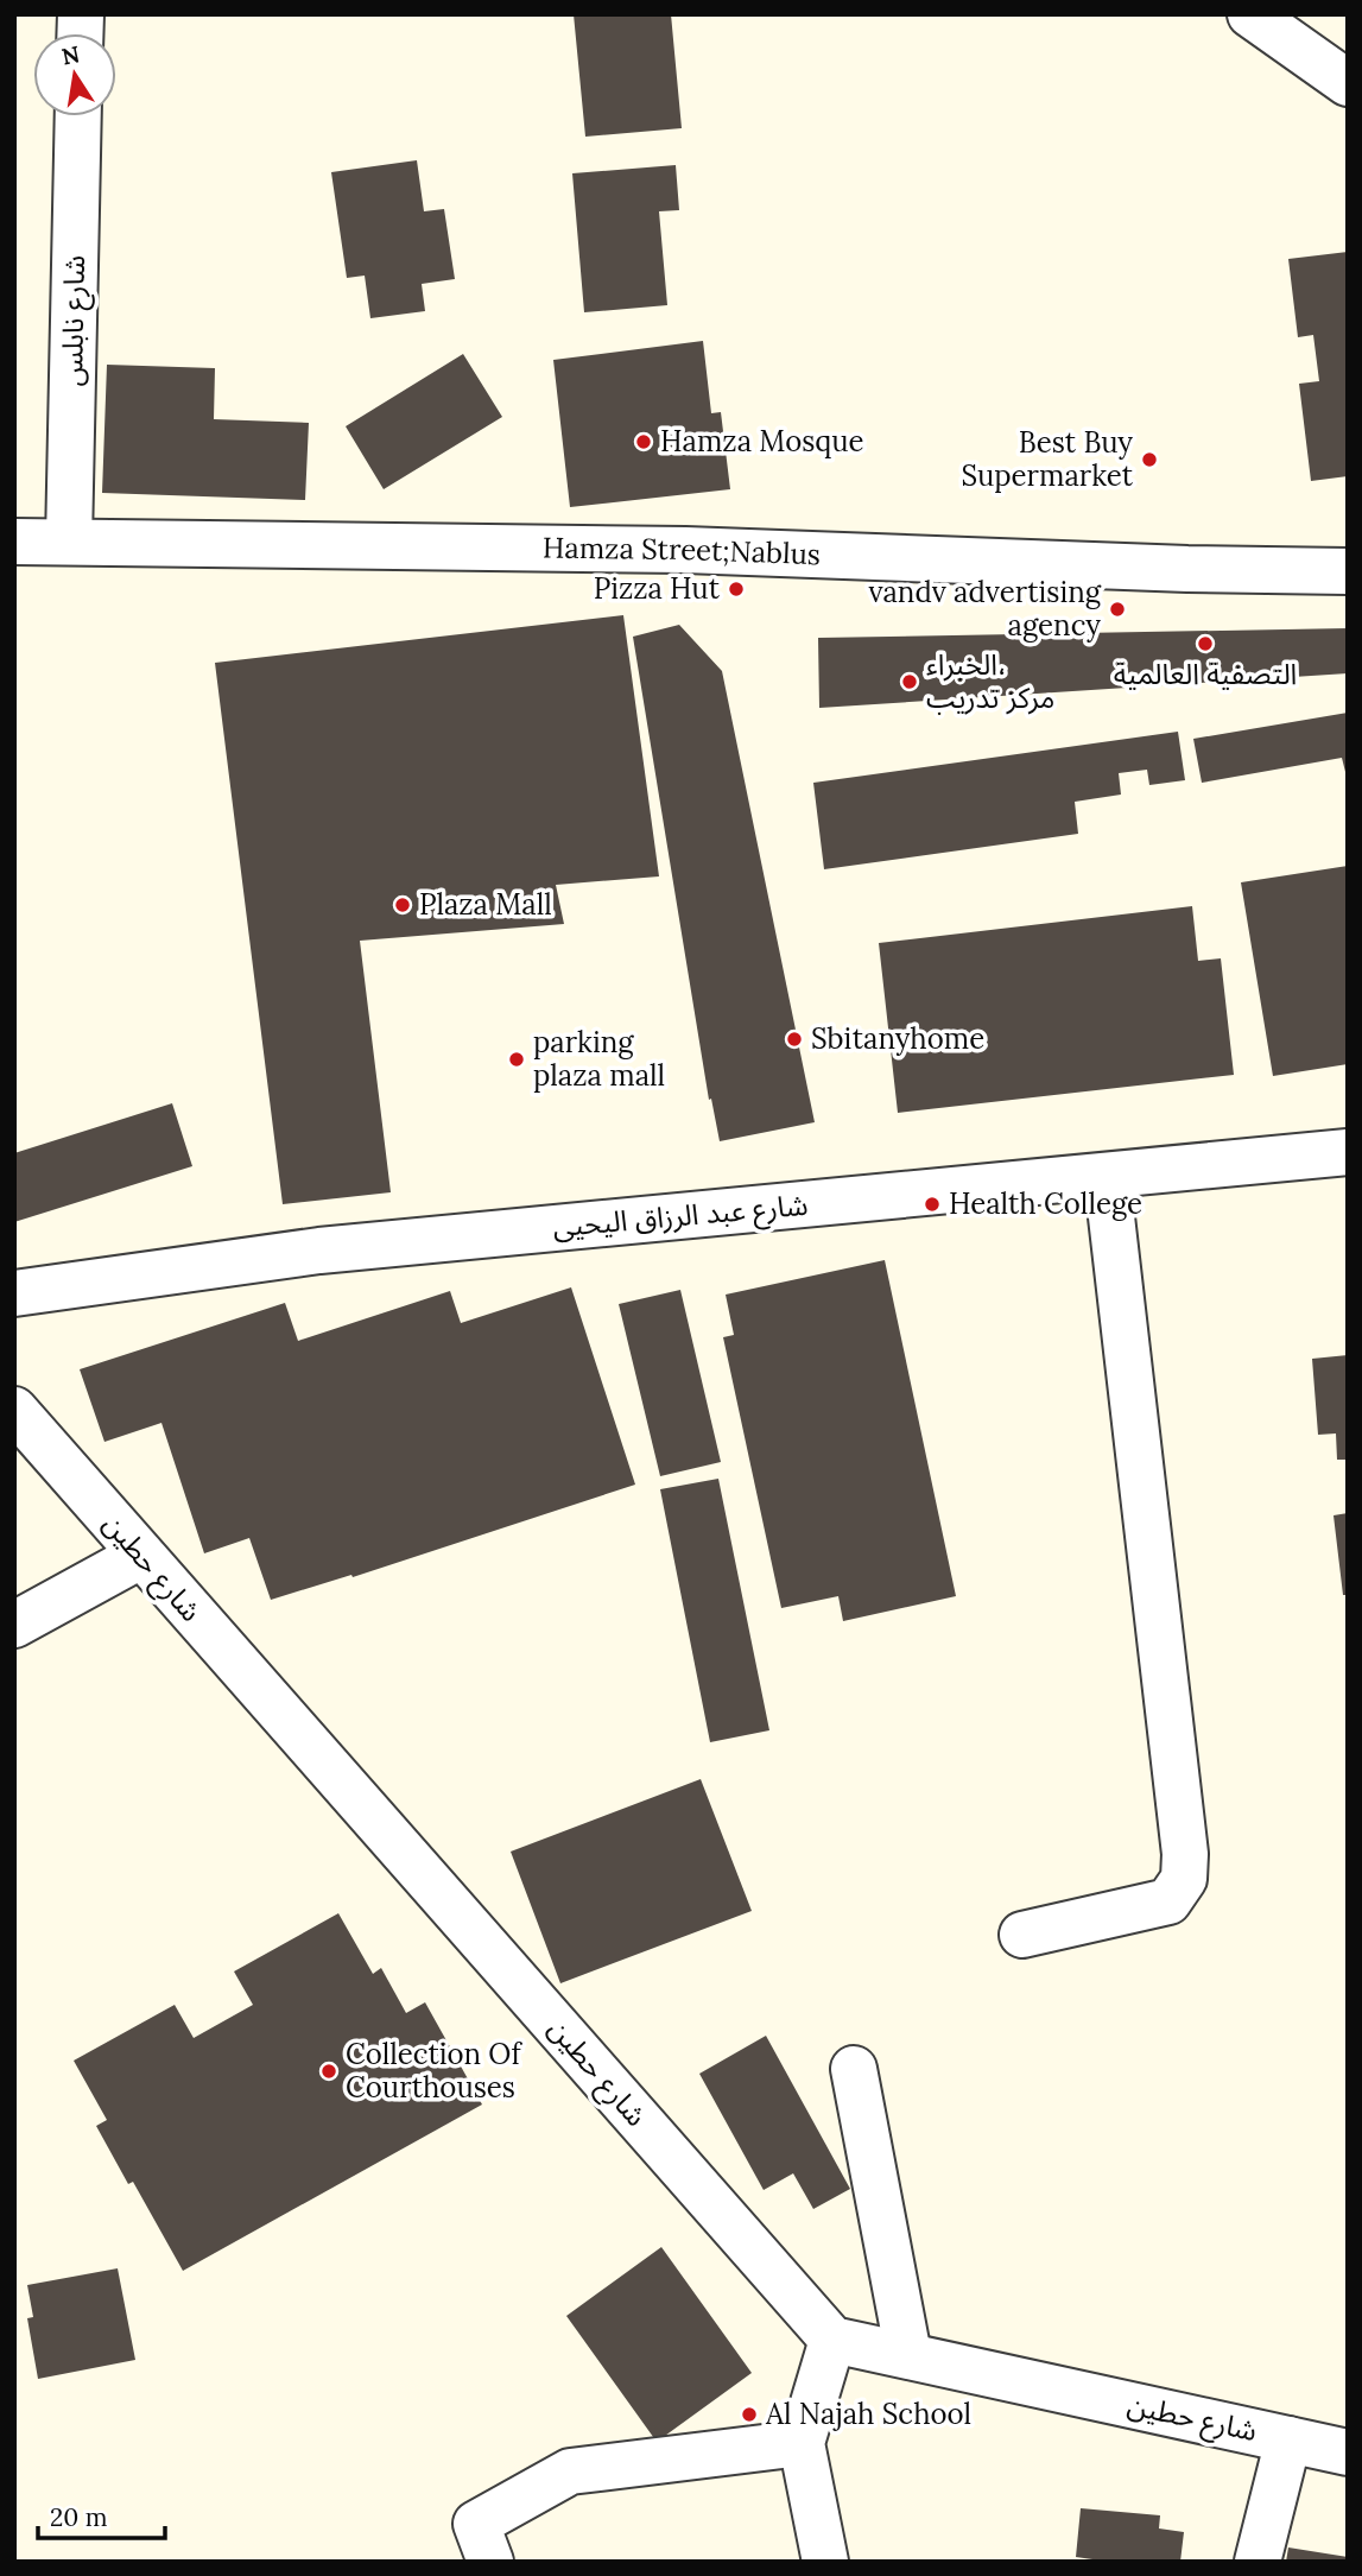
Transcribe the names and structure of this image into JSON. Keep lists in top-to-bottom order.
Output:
{
  "streets": {
    "street": [
      "شارع نابلس",
      "Hamza Street;Nablus",
      "شارع عبد الرزاق اليحيى",
      "شارع حطين"
    ]
  },
  "crossings": [
    ["شارع نابلس", "Hamza Street;Nablus"]
  ],
  "places": [
    "Hamza Mosque",
    "Best Buy Supermarket",
    "Pizza Hut",
    "vandv advertising agency",
    "التصفية العالمية",
    "الخبراء، مركز تدريب",
    "Plaza Mall",
    "Sbitanyhome",
    "parking plaza mall",
    "Health College",
    "Collection Of Courthouses",
    "Al Najah School"
  ],
  "scale_bar": "20 m",
  "north": "top"
}
